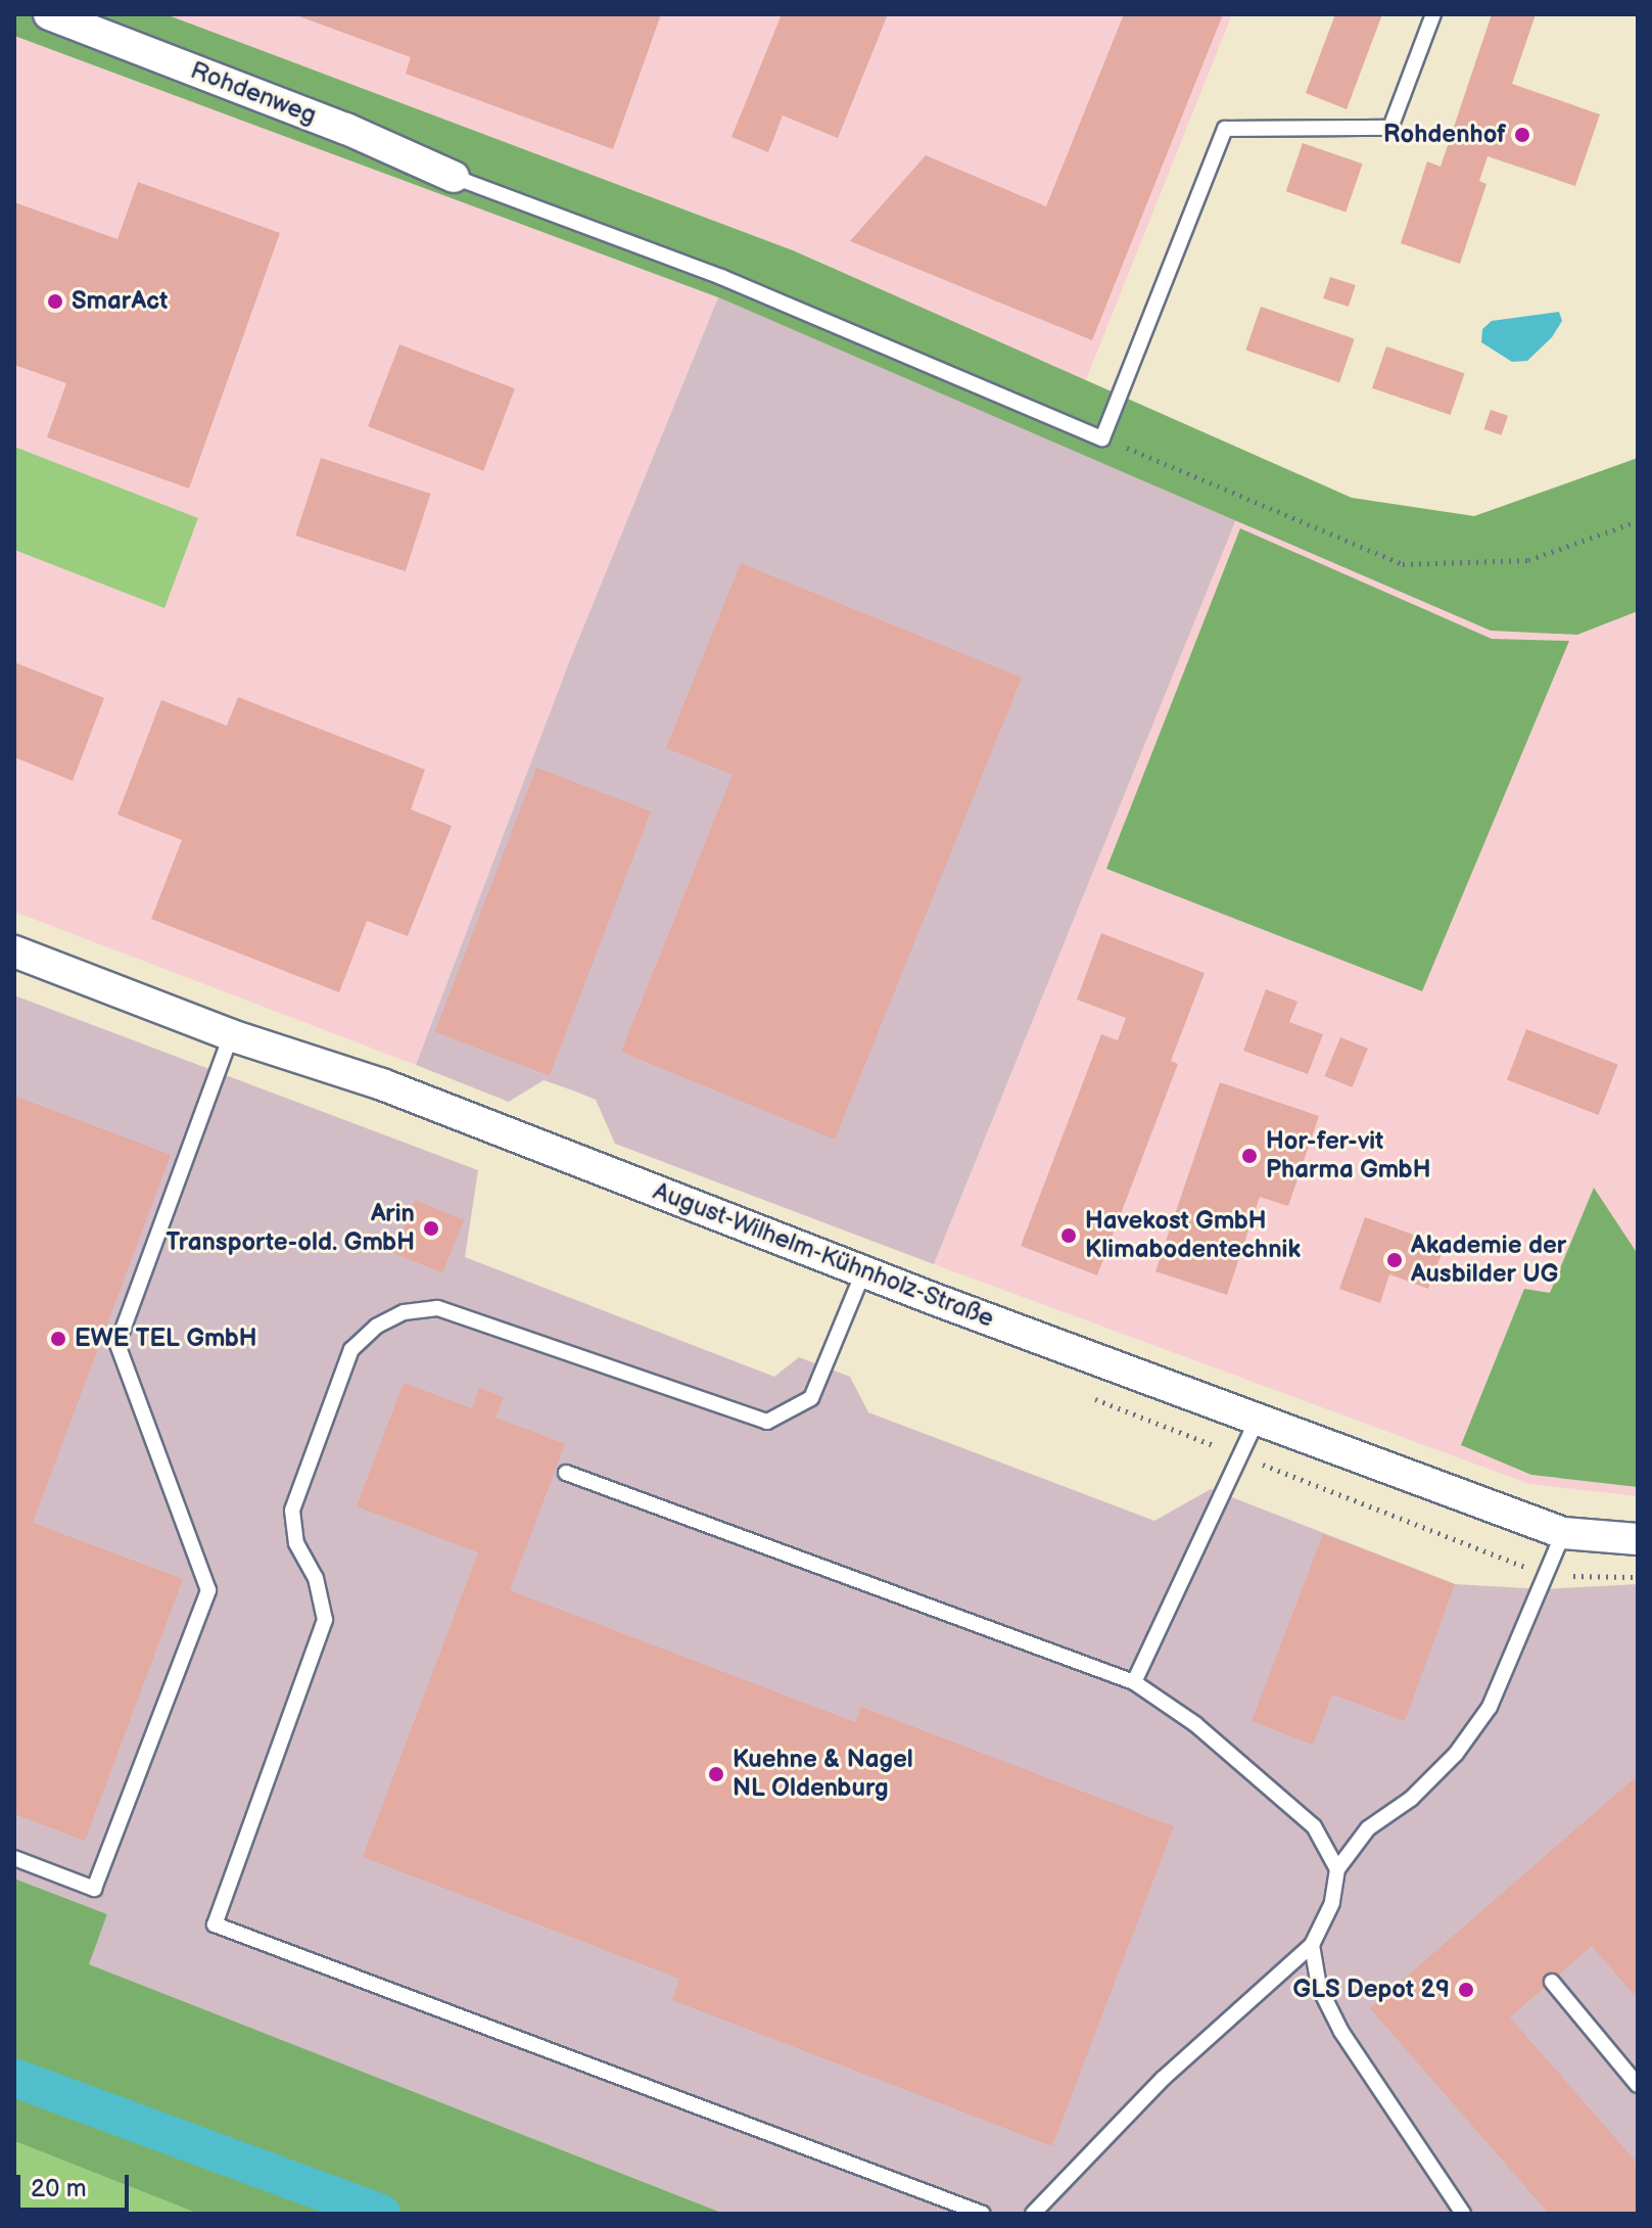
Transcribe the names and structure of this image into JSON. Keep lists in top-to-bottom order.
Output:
{
  "streets": {
    "street": ["Rohdenweg", "August-Wilhelm-Kühnholz-Straße"]
  },
  "places": [
    "Rohdenhof",
    "SmarAct",
    "Hor-fer-vit Pharma GmbH",
    "Arin Transporte-old. GmbH",
    "Havekost GmbH Klimabodentechnik",
    "Akademie der Ausbilder UG",
    "EWE TEL GmbH",
    "Kuehne & Nagel NL Oldenburg",
    "GLS Depot 29"
  ],
  "scale_bar": "20 m"
}
